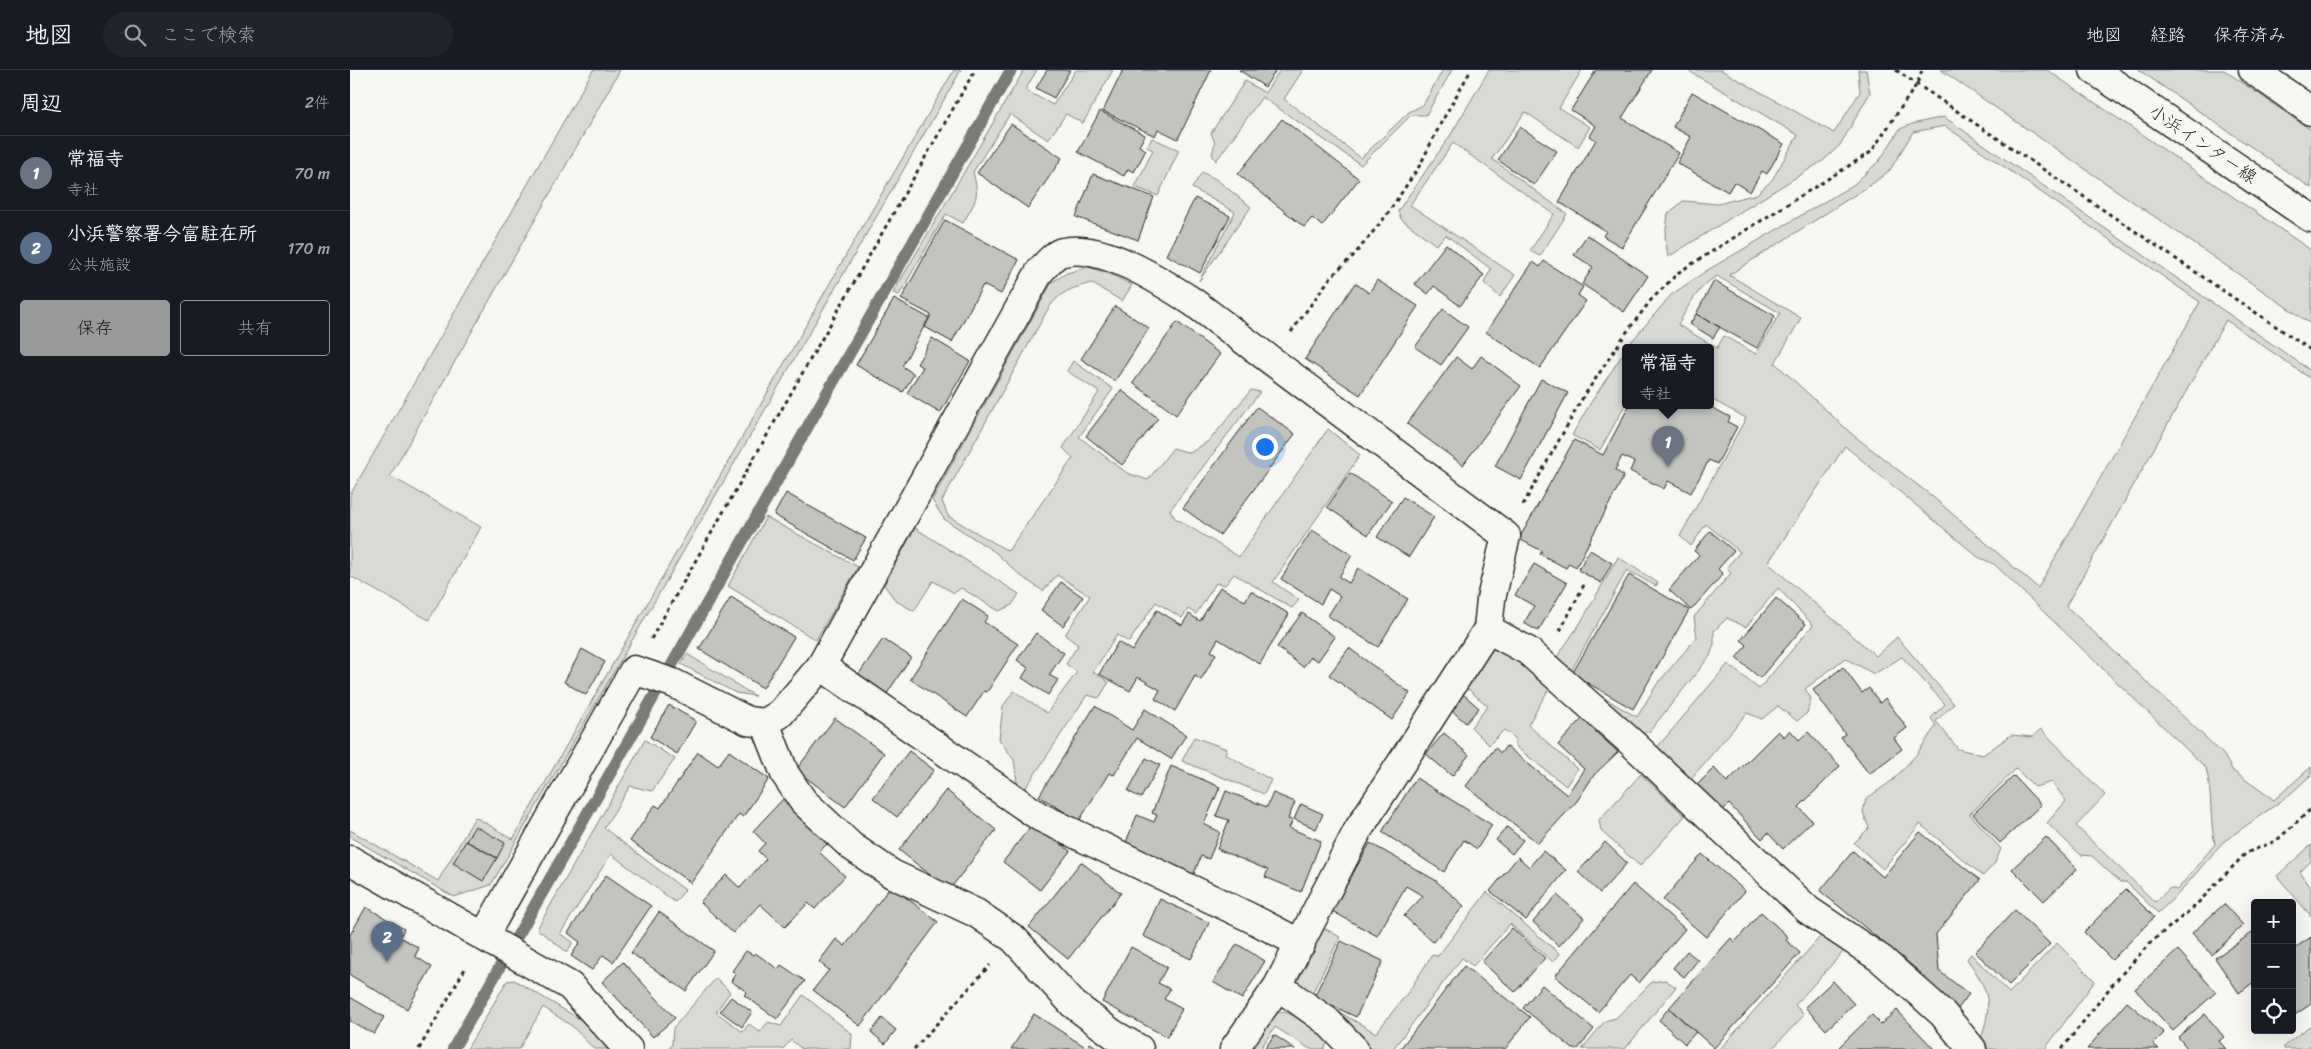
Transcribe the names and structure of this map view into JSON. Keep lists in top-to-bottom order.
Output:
{
  "streets": {
    "main road": ["小浜インター線"]
  },
  "page": {
    "header": "地図",
    "search": "ここで検索",
    "nav": ["地図", "経路", "保存済み"],
    "heading": ["周辺", "2件"],
    "list": [
      {
        "mark": "1",
        "name": "常福寺",
        "note": "寺社",
        "value": "70 m"
      },
      {
        "mark": "2",
        "name": "小浜警察署今富駐在所",
        "note": "公共施設",
        "value": "170 m"
      }
    ],
    "buttons": ["保存", "共有"],
    "popup": ["常福寺", "寺社"],
    "pins": ["1", "2"],
    "map_buttons": ["+", "−"]
  }
}
